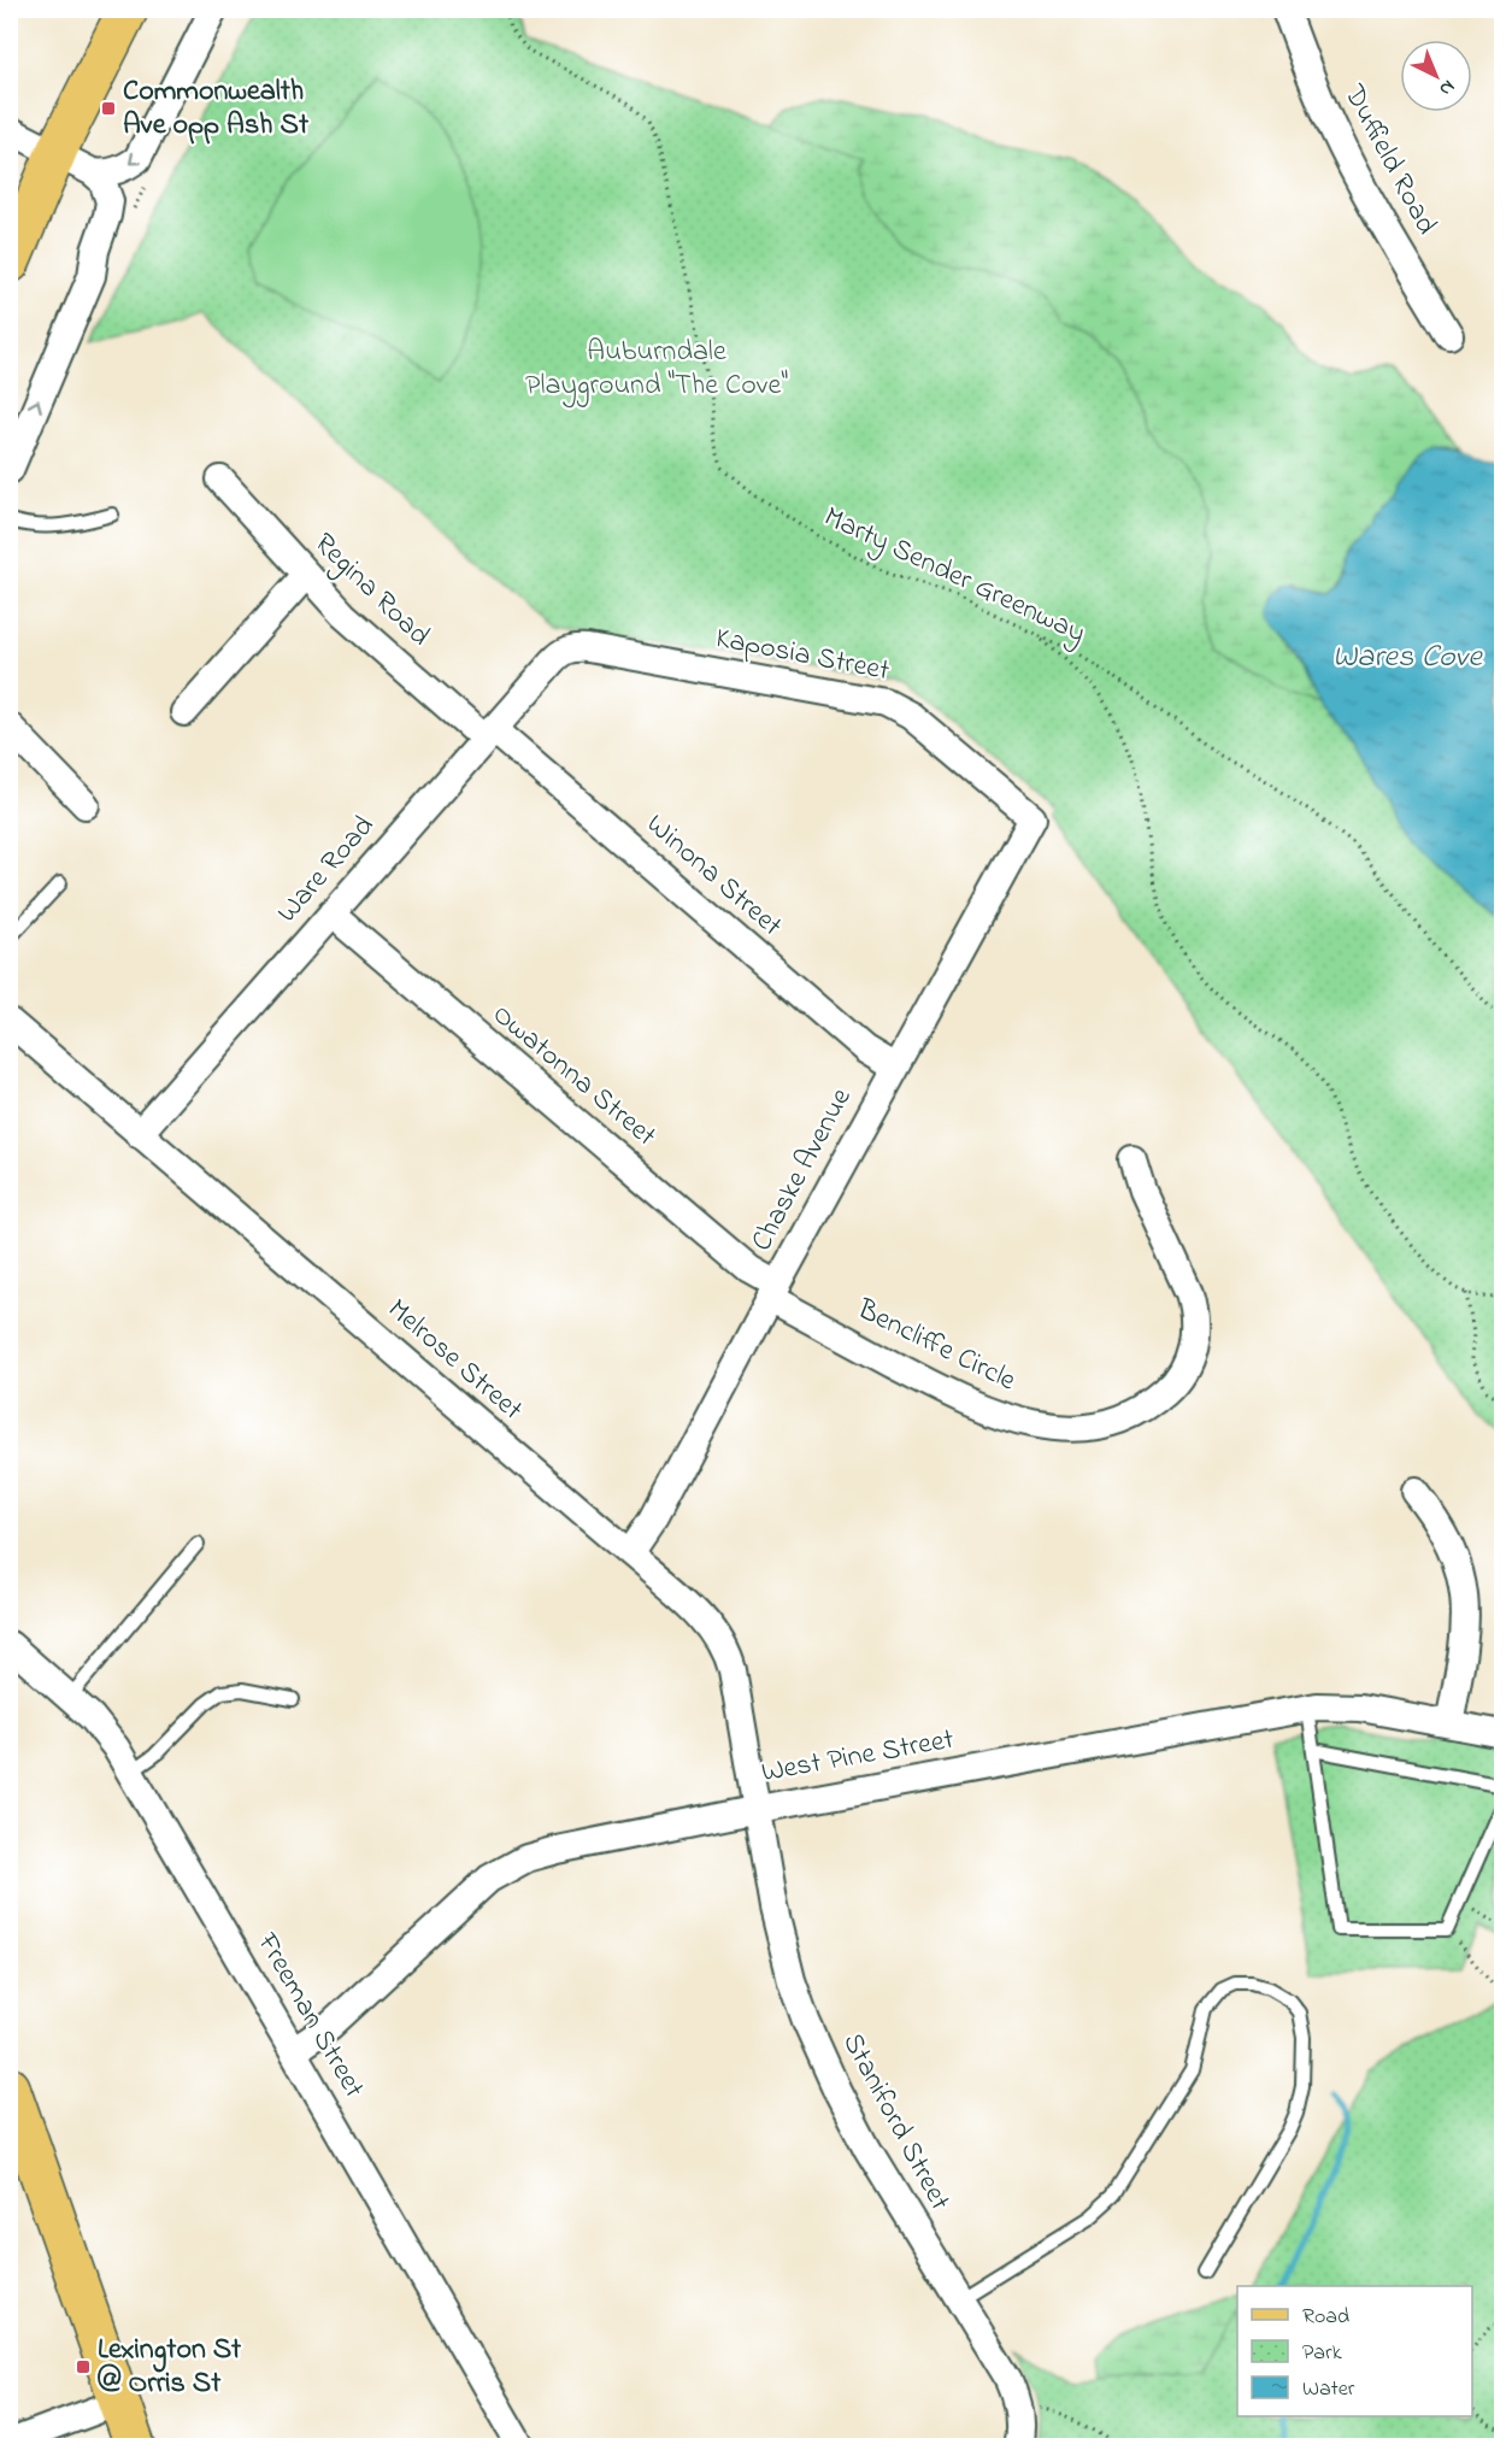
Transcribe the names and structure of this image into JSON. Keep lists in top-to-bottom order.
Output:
{
  "streets": {
    "street": [
      "Duffield Road",
      "Regina Road",
      "Kaposia Street",
      "Ware Road",
      "Winona Street",
      "Owatonna Street",
      "Chaske Avenue",
      "Bencliffe Circle",
      "Melrose Street",
      "West Pine Street",
      "Freeman Street",
      "Staniford Street"
    ],
    "path": ["Marty Sender Greenway"]
  },
  "crossings": [
    ["Regina Road", "Ware Road"],
    ["Regina Road", "Winona Street"],
    ["Kaposia Street", "Ware Road"],
    ["Kaposia Street", "Chaske Avenue"],
    ["Ware Road", "Winona Street"],
    ["Ware Road", "Owatonna Street"],
    ["Ware Road", "Melrose Street"],
    ["Winona Street", "Chaske Avenue"],
    ["Owatonna Street", "Chaske Avenue"],
    ["Owatonna Street", "Bencliffe Circle"],
    ["Chaske Avenue", "Bencliffe Circle"],
    ["Chaske Avenue", "Melrose Street"],
    ["Melrose Street", "West Pine Street"],
    ["Melrose Street", "Staniford Street"],
    ["West Pine Street", "Freeman Street"],
    ["West Pine Street", "Staniford Street"]
  ],
  "water": ["Wares Cove"],
  "parks": ["Auburndale Playground \"The Cove\""],
  "places": {
    "transit": ["Commonwealth Ave opp Ash St", "Lexington St @ Orris St"]
  },
  "legend": ["Road", "Park", "Water"],
  "north": "bottom right"
}
